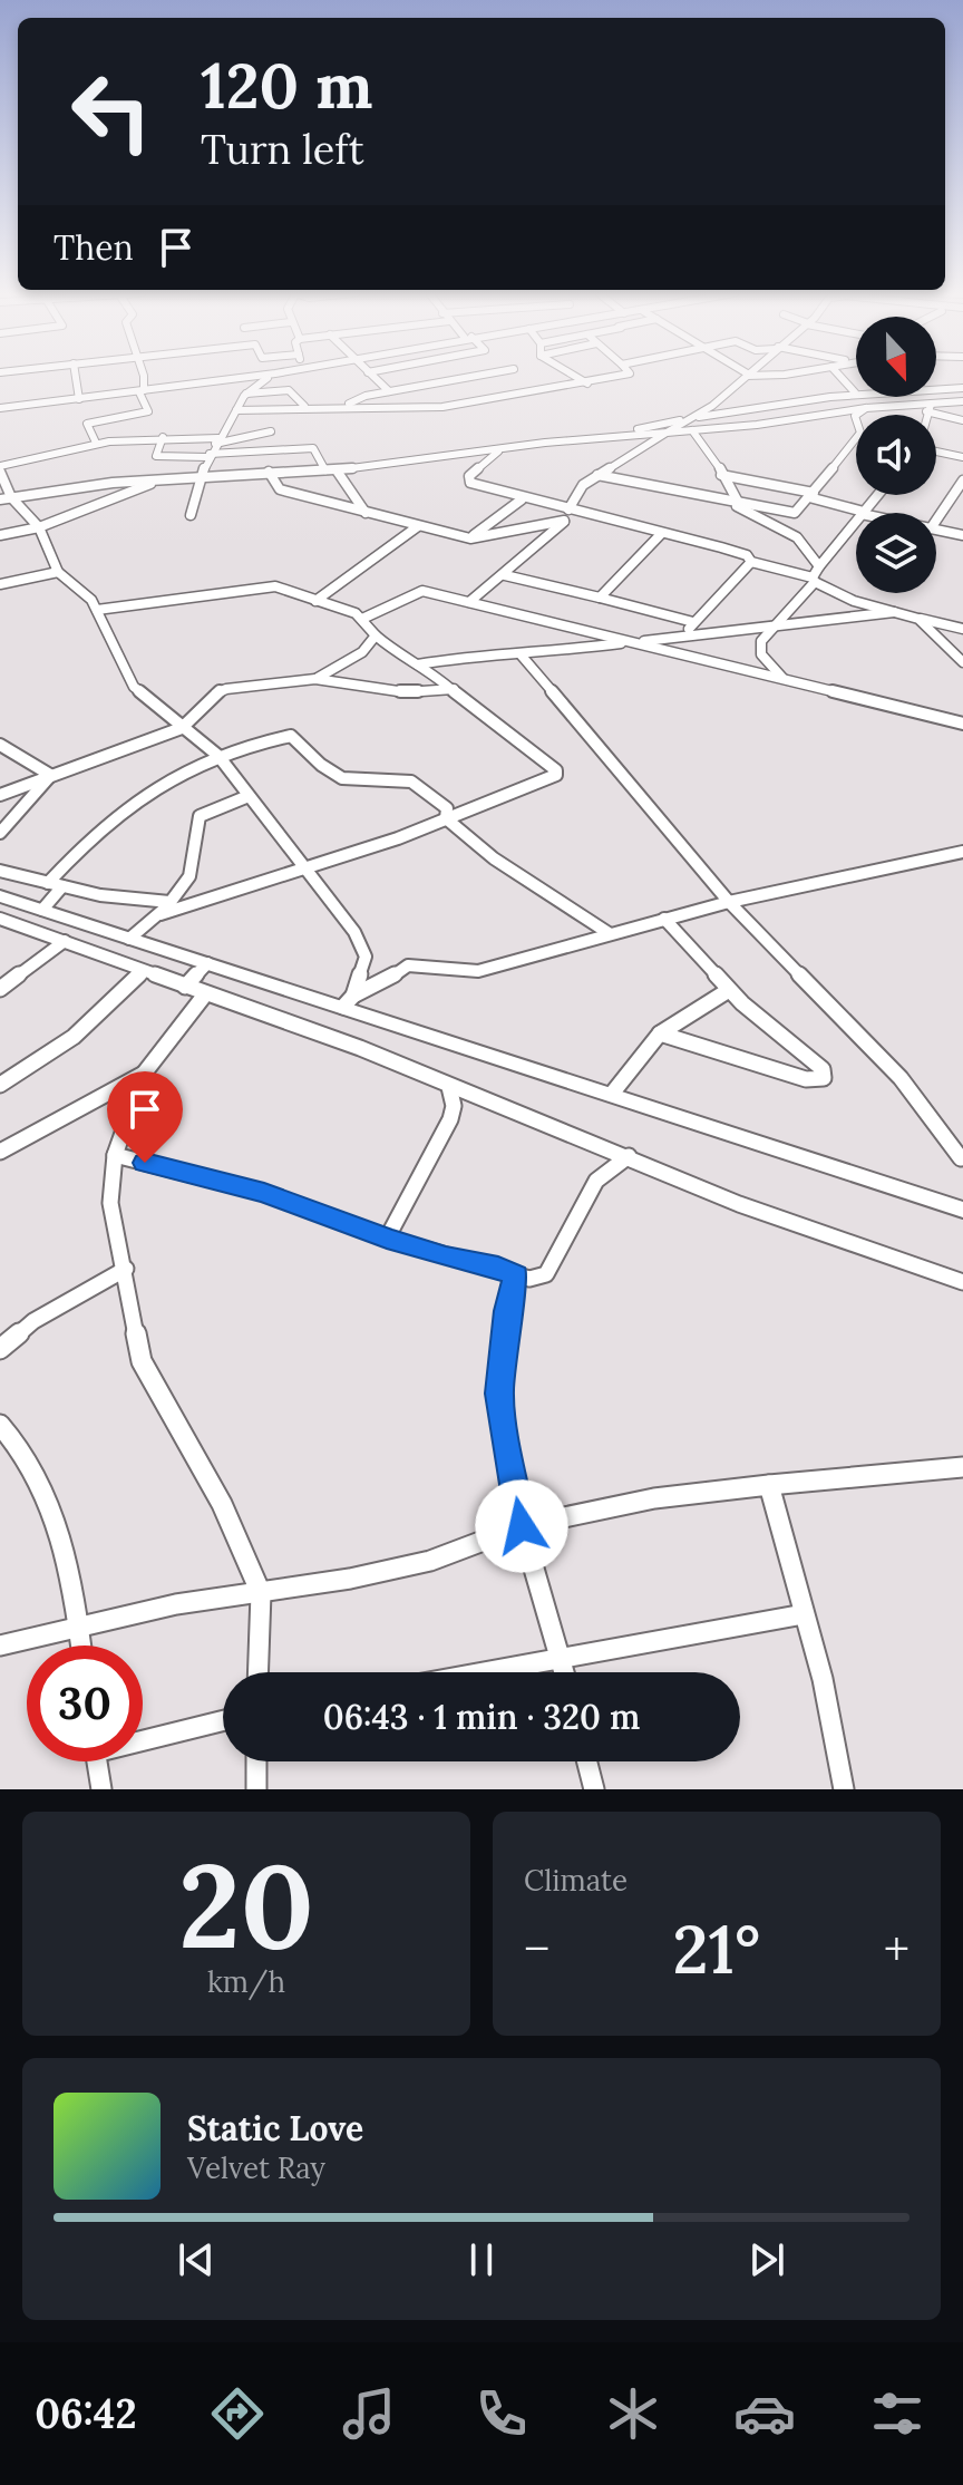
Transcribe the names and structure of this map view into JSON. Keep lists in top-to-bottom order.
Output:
{
  "north": "bottom",
  "page": {
    "turn": ["120 m", "Turn left"],
    "then": "Then",
    "limit": "30",
    "trip": "06:43 · 1 min · 320 m",
    "tile": [
      ["20", "km/h"],
      "Climate"
    ],
    "heat": ["−", "21°", "+"],
    "song": ["Static Love", "Velvet Ray"],
    "tabs": "06:42"
  }
}
